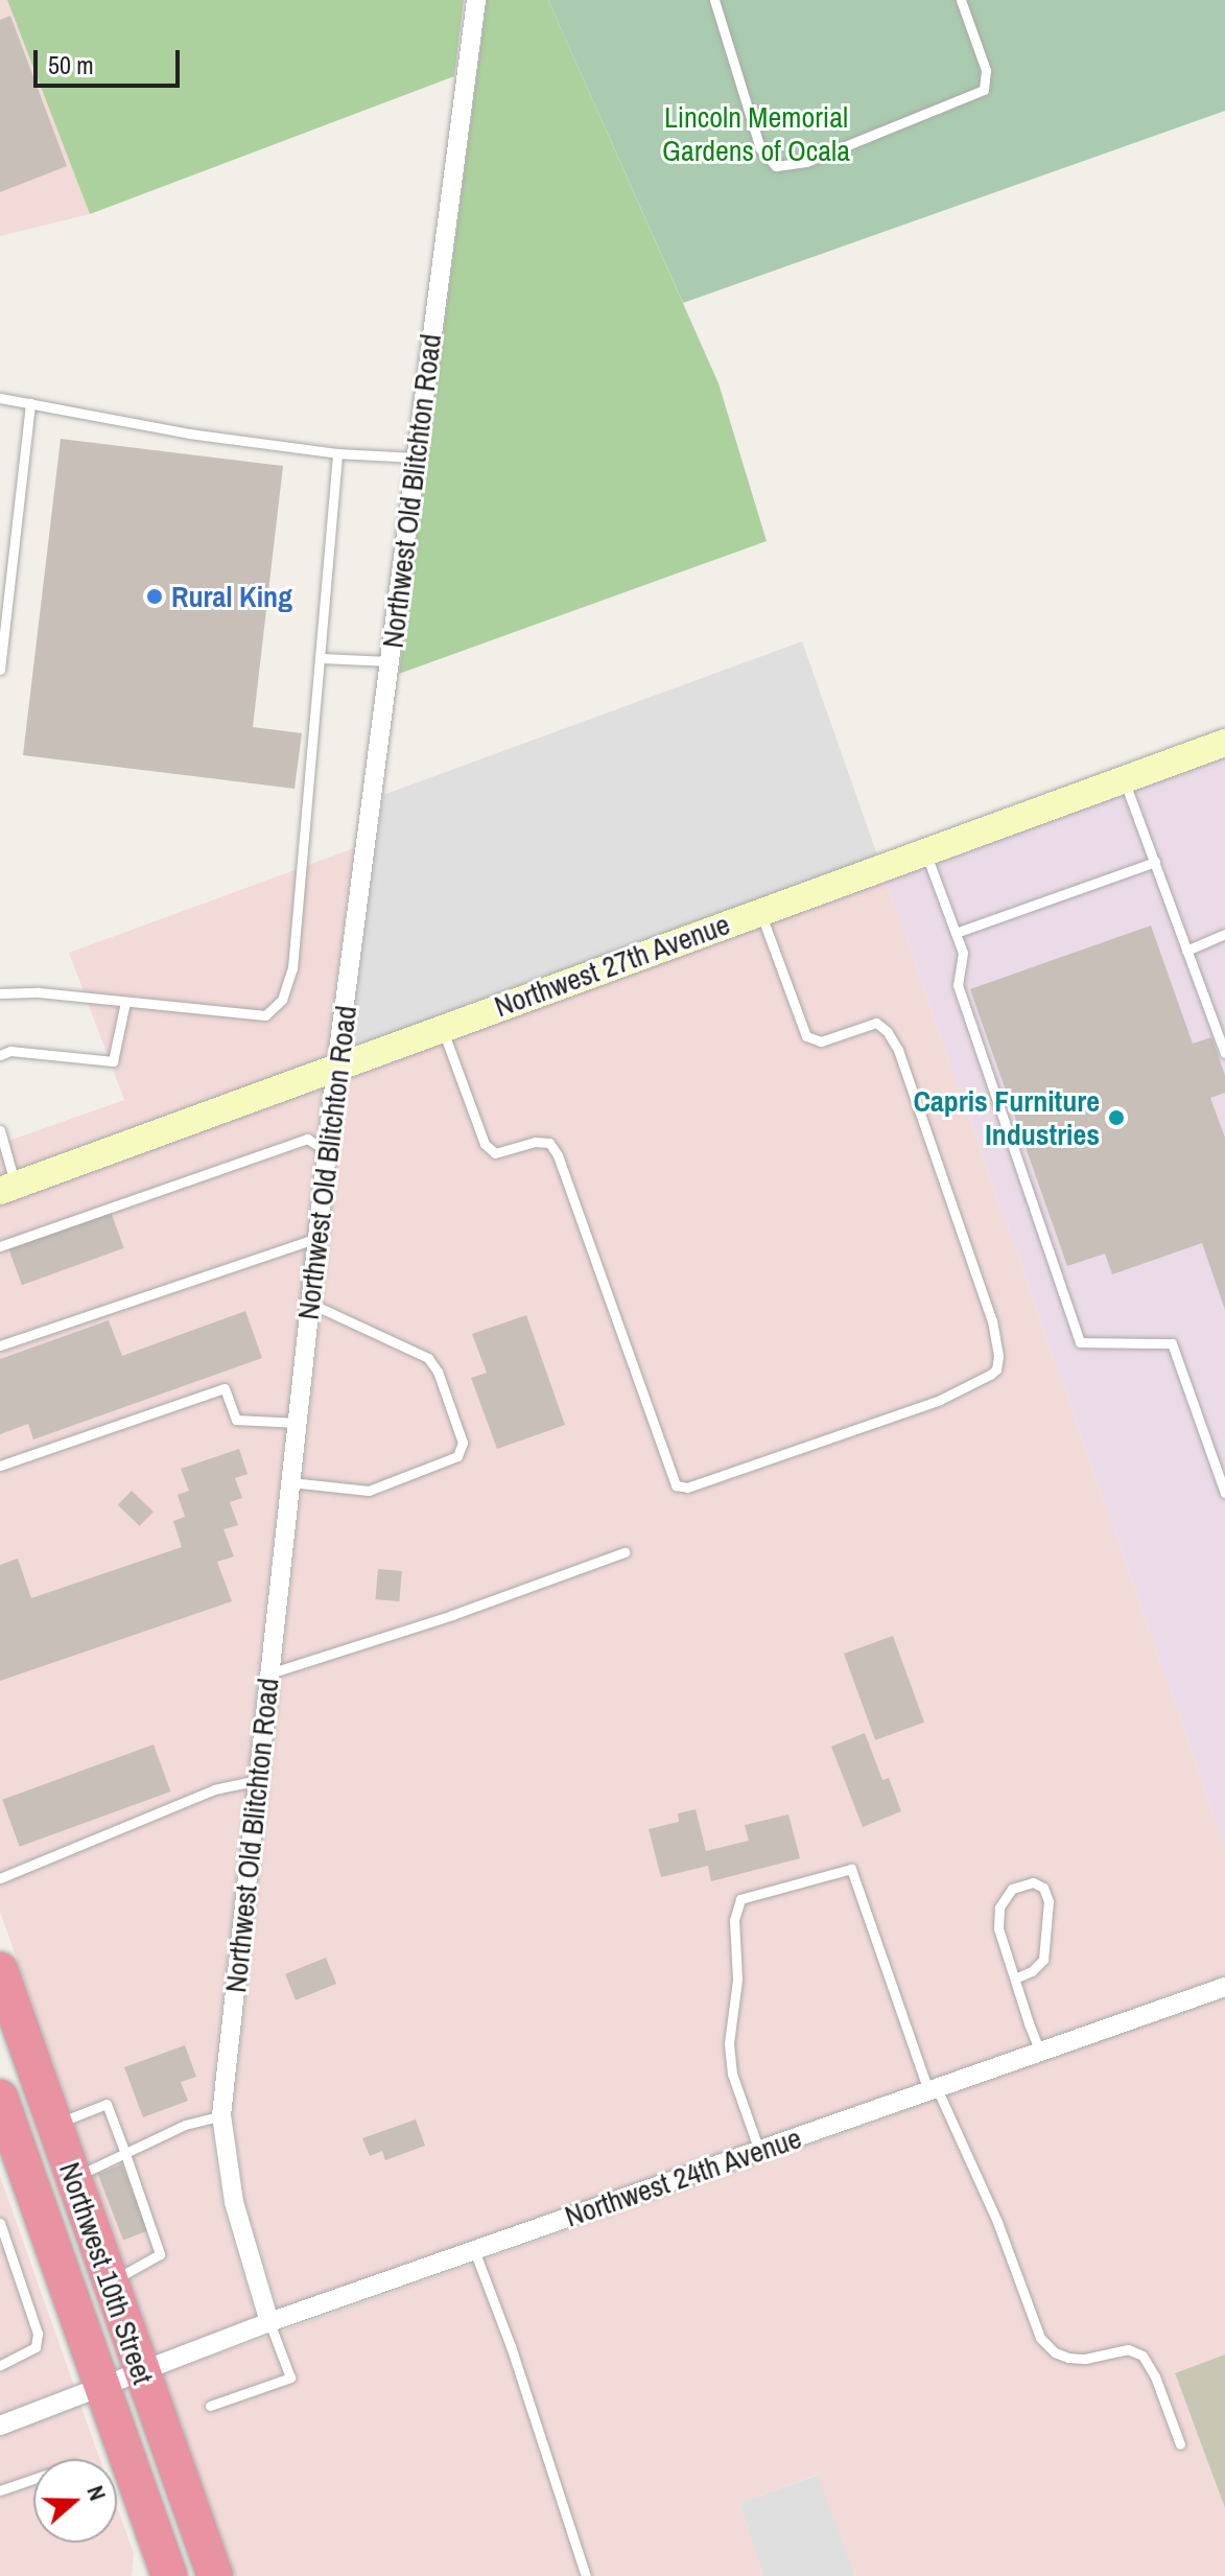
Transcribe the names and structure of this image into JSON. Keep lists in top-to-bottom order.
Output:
{
  "streets": {
    "highway": ["Northwest 10th Street"],
    "street": ["Northwest Old Blitchton Road", "Northwest 27th Avenue", "Northwest 24th Avenue"]
  },
  "crossings": [
    ["Northwest Old Blitchton Road", "Northwest 27th Avenue"],
    ["Northwest Old Blitchton Road", "Northwest 24th Avenue"],
    ["Northwest 24th Avenue", "Northwest 10th Street"]
  ],
  "parks": ["Lincoln Memorial Gardens of Ocala"],
  "places": ["Rural King", "Capris Furniture Industries"],
  "scale_bar": "50 m",
  "north": "right"
}
